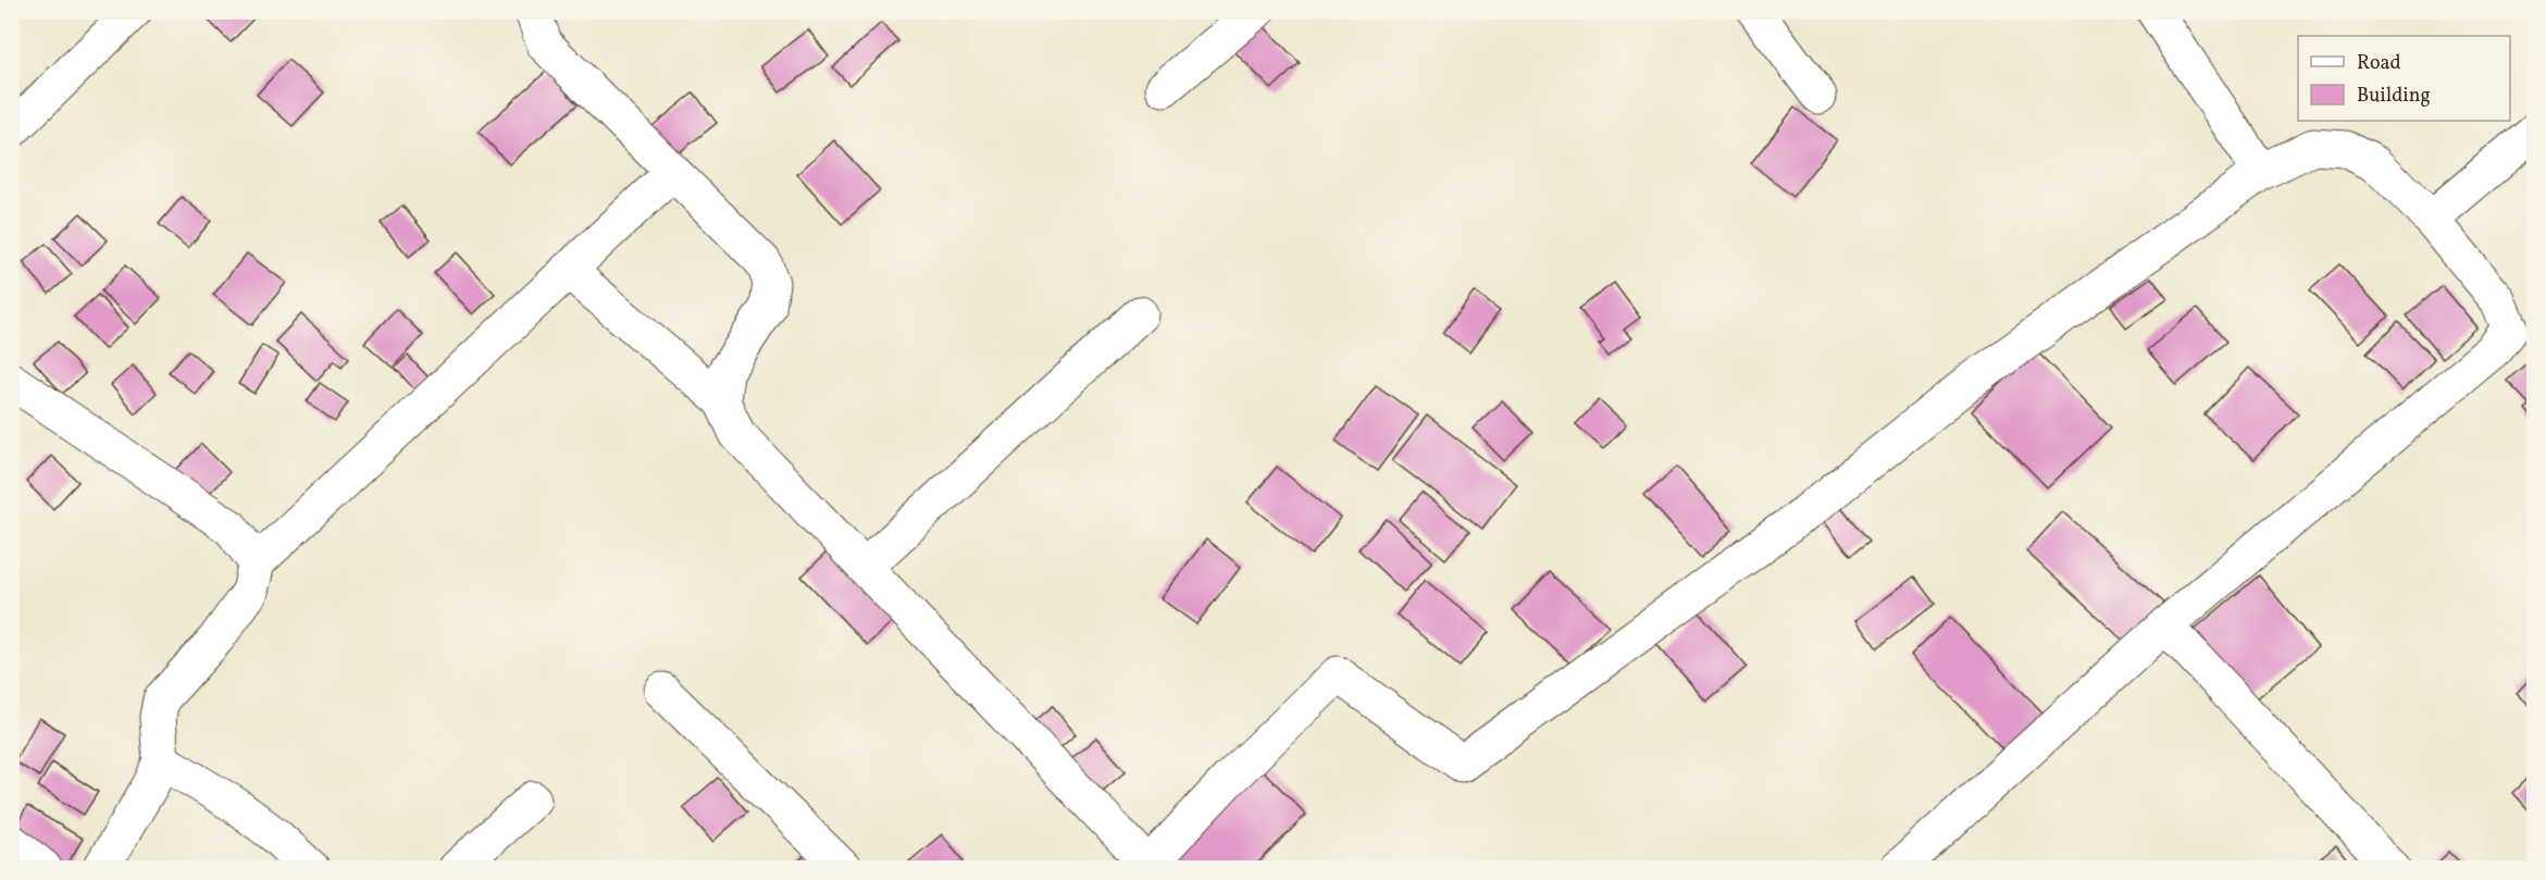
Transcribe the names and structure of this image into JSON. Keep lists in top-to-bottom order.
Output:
{
  "legend": ["Road", "Building"]
}
